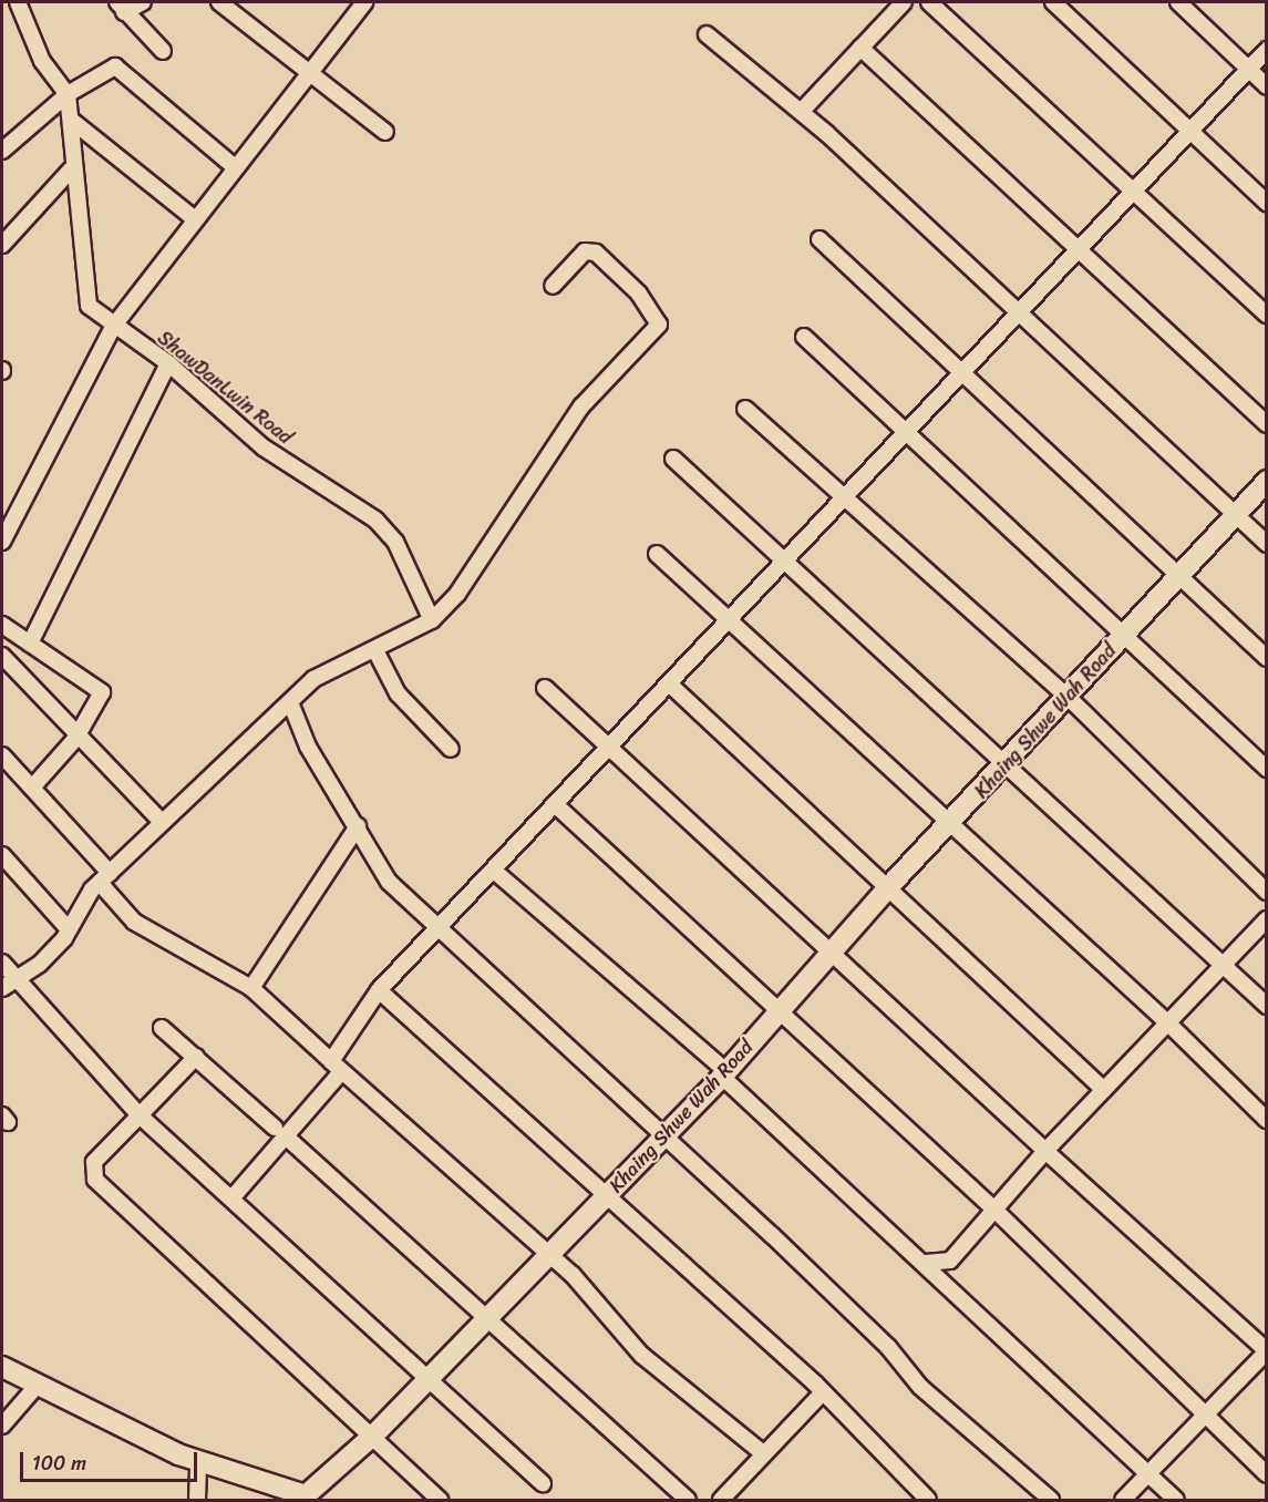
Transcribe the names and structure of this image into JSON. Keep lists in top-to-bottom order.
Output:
{
  "streets": {
    "street": ["ShawDanLwin Road", "Khaing Shwe Wah Road"]
  },
  "scale_bar": "100 m"
}
